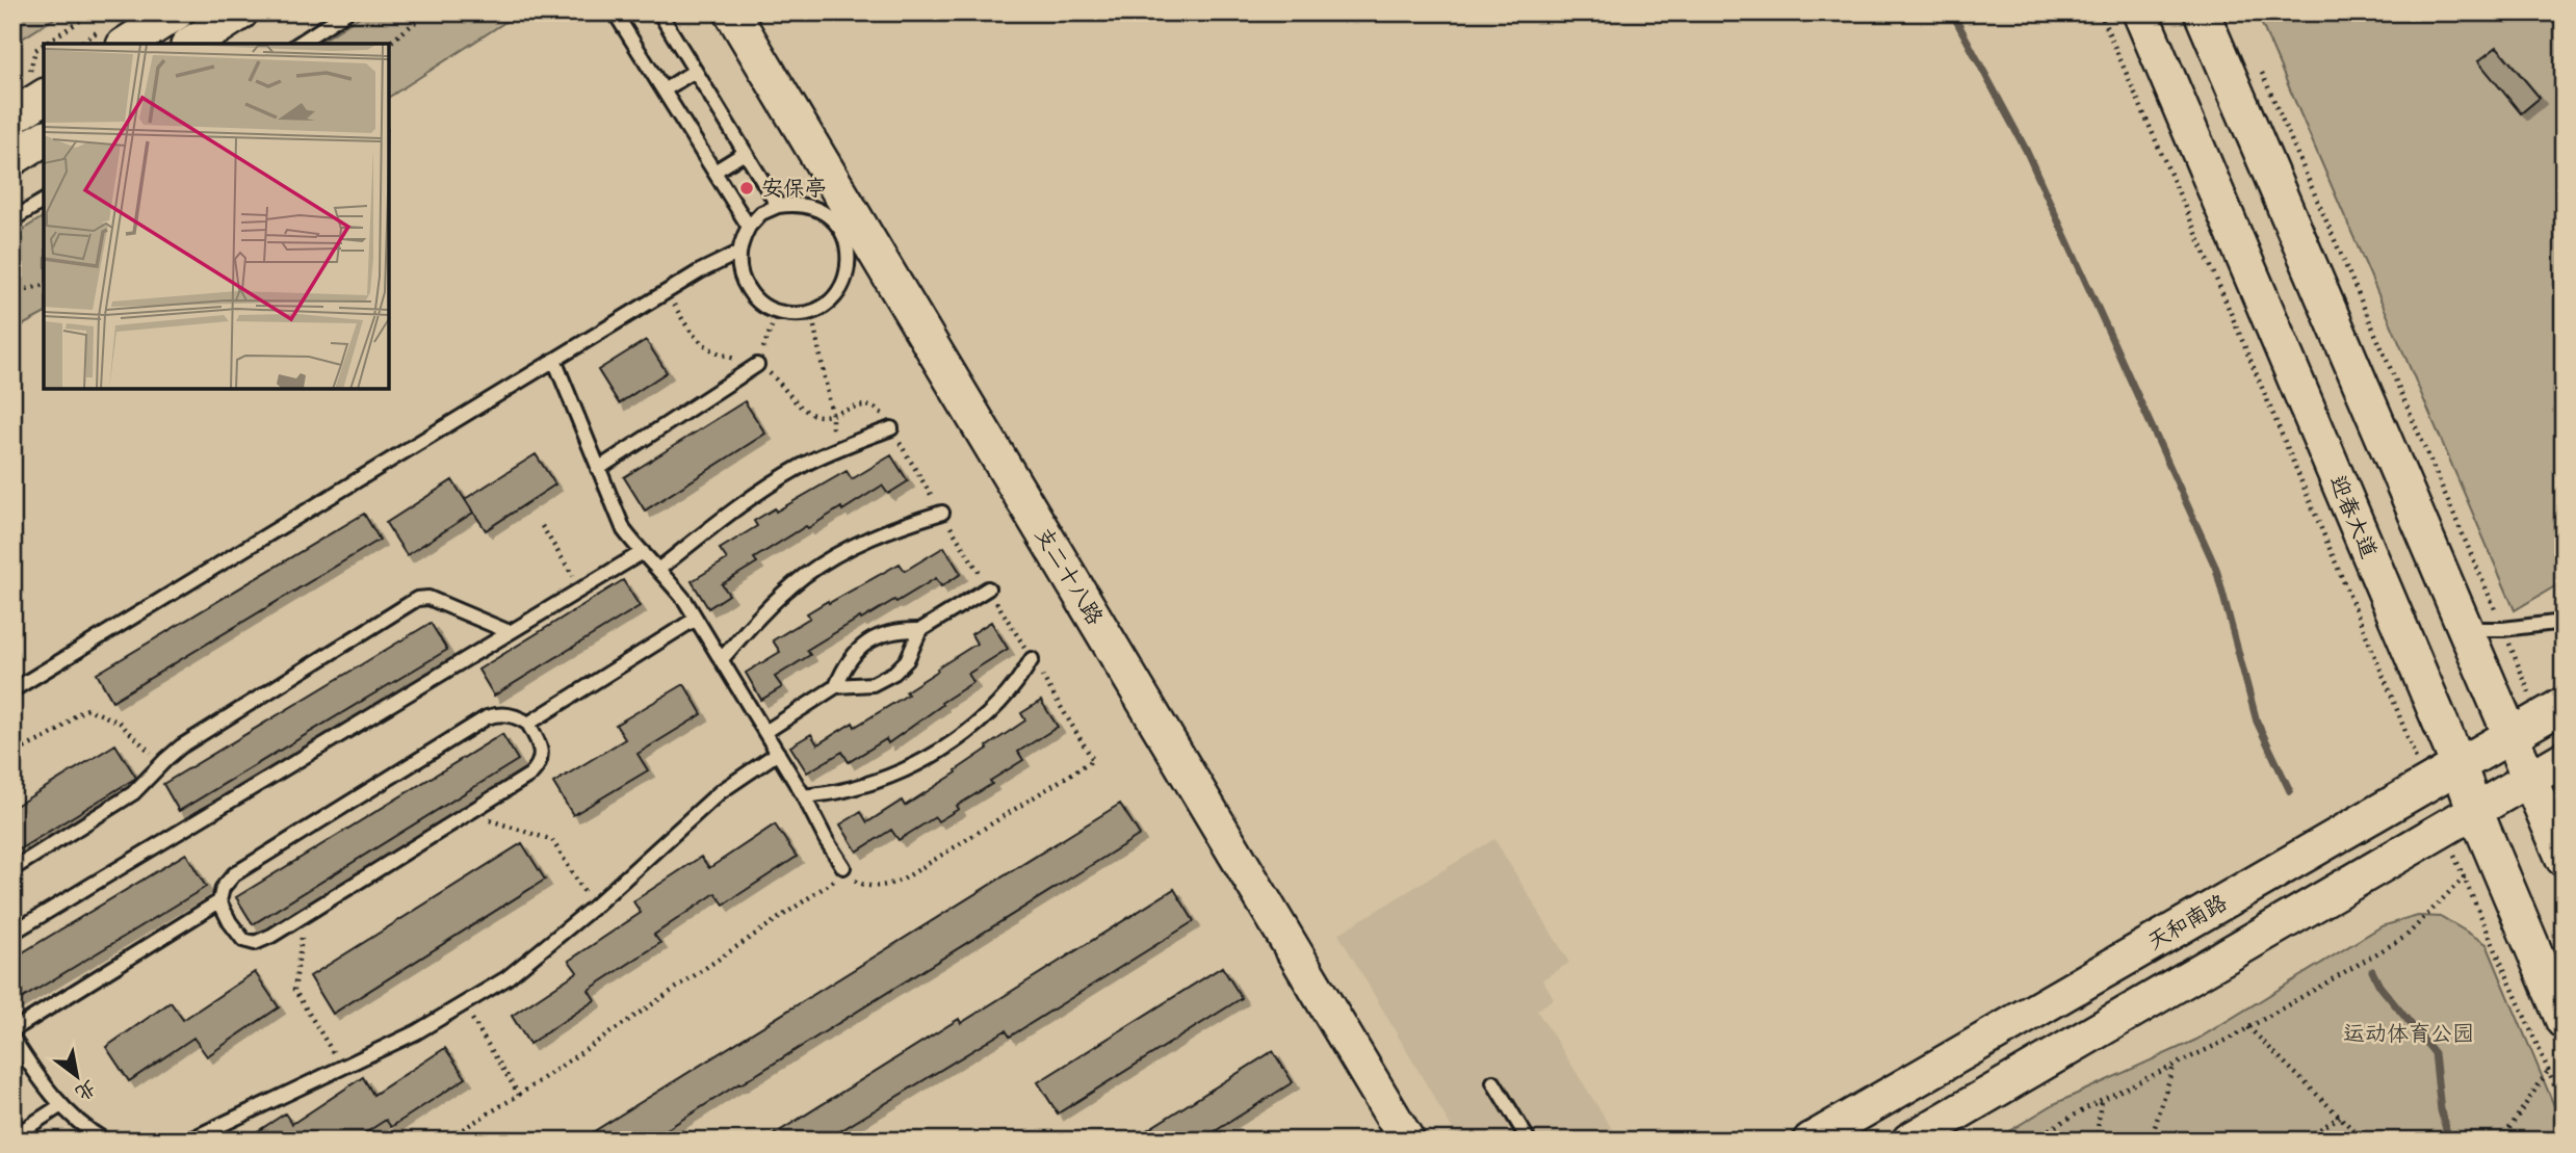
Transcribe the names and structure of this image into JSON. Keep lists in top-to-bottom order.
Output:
{
  "streets": {
    "street": ["迎春大道", "支二十八路", "天和南路"]
  },
  "crossings": [
    ["迎春大道", "天和南路"]
  ],
  "parks": ["运动体育公园"],
  "places": ["安保亭"],
  "north": "bottom right"
}
